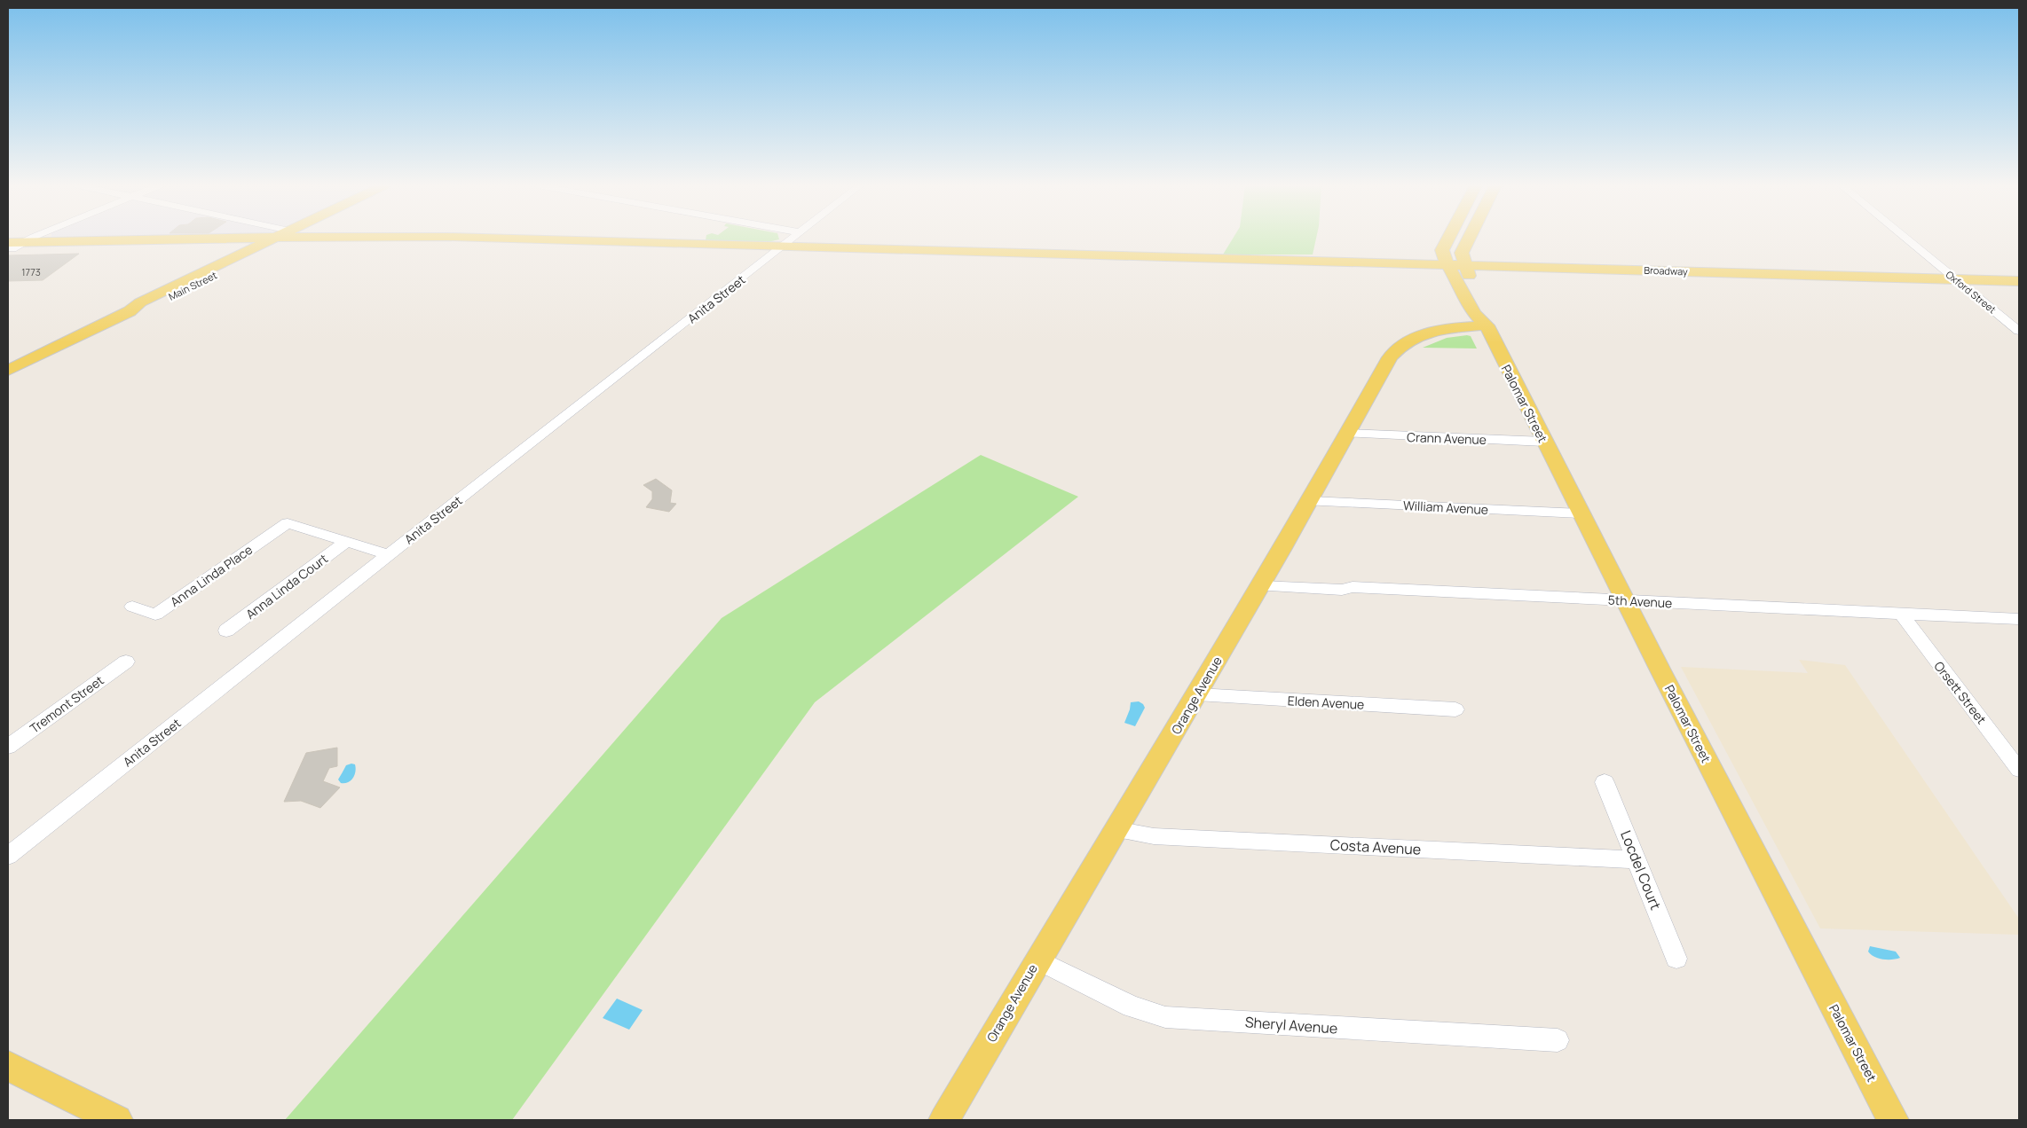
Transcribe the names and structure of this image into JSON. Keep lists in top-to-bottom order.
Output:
{
  "streets": {
    "main road": [
      "Broadway",
      "Main Street",
      "Palomar Street",
      "Orange Avenue"
    ],
    "street": [
      "Oxford Street",
      "Anita Street",
      "Crann Avenue",
      "William Avenue",
      "Anna Linda Place",
      "Anna Linda Court",
      "5th Avenue",
      "Orsett Street",
      "Elden Avenue",
      "Tremont Street",
      "Costa Avenue",
      "Locdel Court",
      "Sheryl Avenue"
    ]
  },
  "crossings": [
    ["Broadway", "Main Street"],
    ["Broadway", "Oxford Street"],
    ["Broadway", "Anita Street"],
    ["Broadway", "Palomar Street"],
    ["Palomar Street", "Crann Avenue"],
    ["Palomar Street", "William Avenue"],
    ["Palomar Street", "5th Avenue"],
    ["Palomar Street", "Orange Avenue"],
    ["Crann Avenue", "Orange Avenue"],
    ["William Avenue", "Orange Avenue"],
    ["Anna Linda Place", "Anna Linda Court"],
    ["5th Avenue", "Orsett Street"],
    ["5th Avenue", "Orange Avenue"],
    ["Orange Avenue", "Elden Avenue"],
    ["Orange Avenue", "Costa Avenue"],
    ["Orange Avenue", "Sheryl Avenue"],
    ["Costa Avenue", "Locdel Court"]
  ],
  "house_numbers": ["1773"]
}
